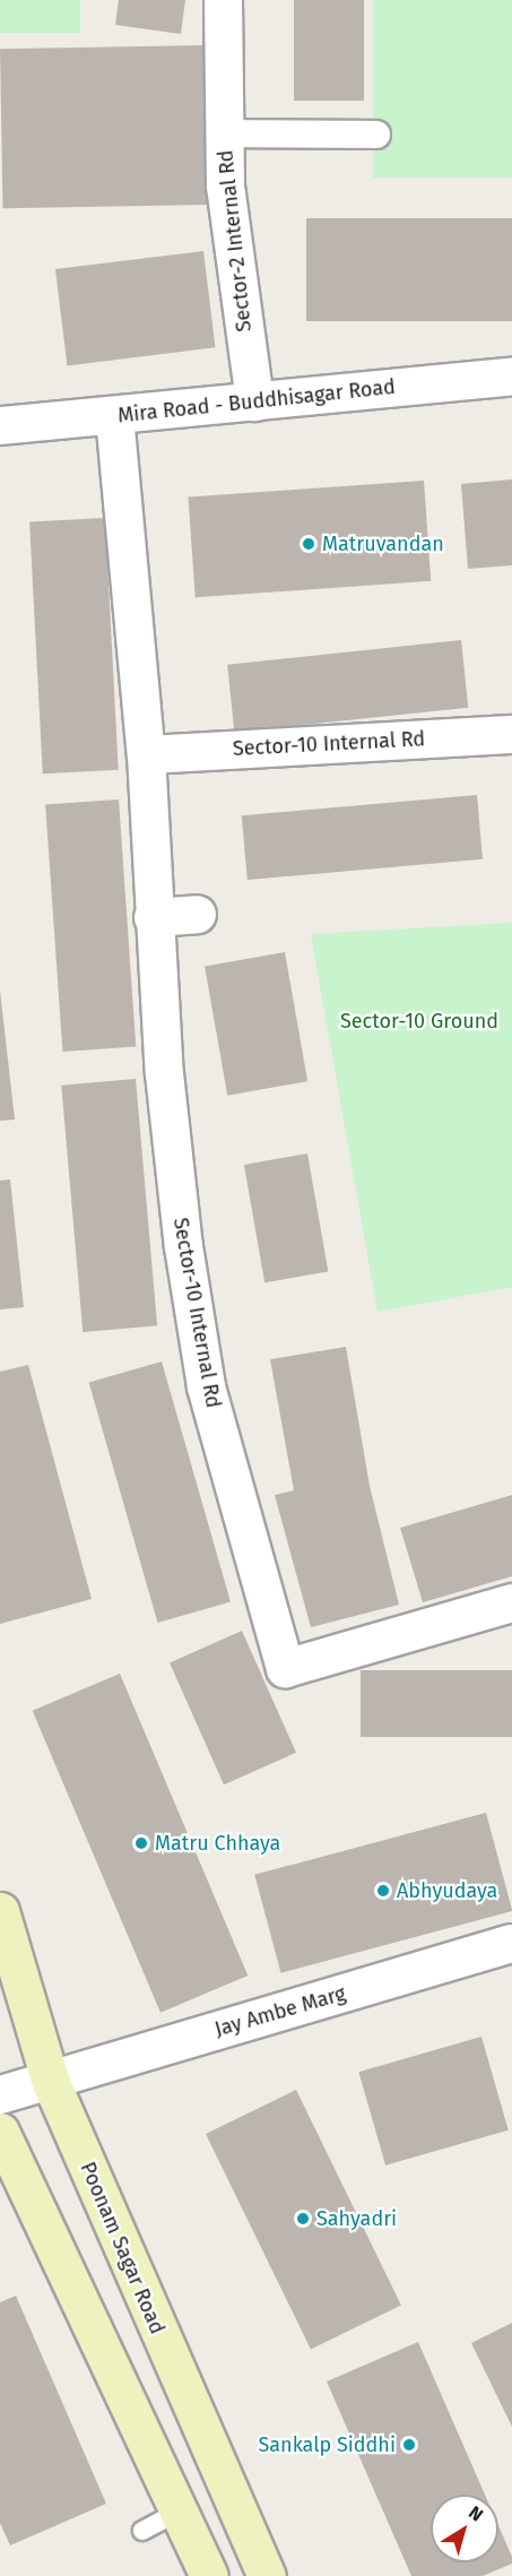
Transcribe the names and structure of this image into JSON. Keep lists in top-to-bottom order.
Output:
{
  "streets": {
    "main road": ["Poonam Sagar Road"],
    "street": [
      "Sector-2 Internal Rd",
      "Mira Road - Buddhisagar Road",
      "Sector-10 Internal Rd",
      "Jay Ambe Marg"
    ]
  },
  "crossings": [
    ["Sector-2 Internal Rd", "Mira Road - Buddhisagar Road"],
    ["Mira Road - Buddhisagar Road", "Sector-10 Internal Rd"],
    ["Jay Ambe Marg", "Poonam Sagar Road"]
  ],
  "parks": ["Sector-10 Ground"],
  "places": [
    "Matruvandan",
    "Matru Chhaya",
    "Abhyudaya",
    "Sahyadri",
    "Sankalp Siddhi"
  ],
  "north": "top right"
}
